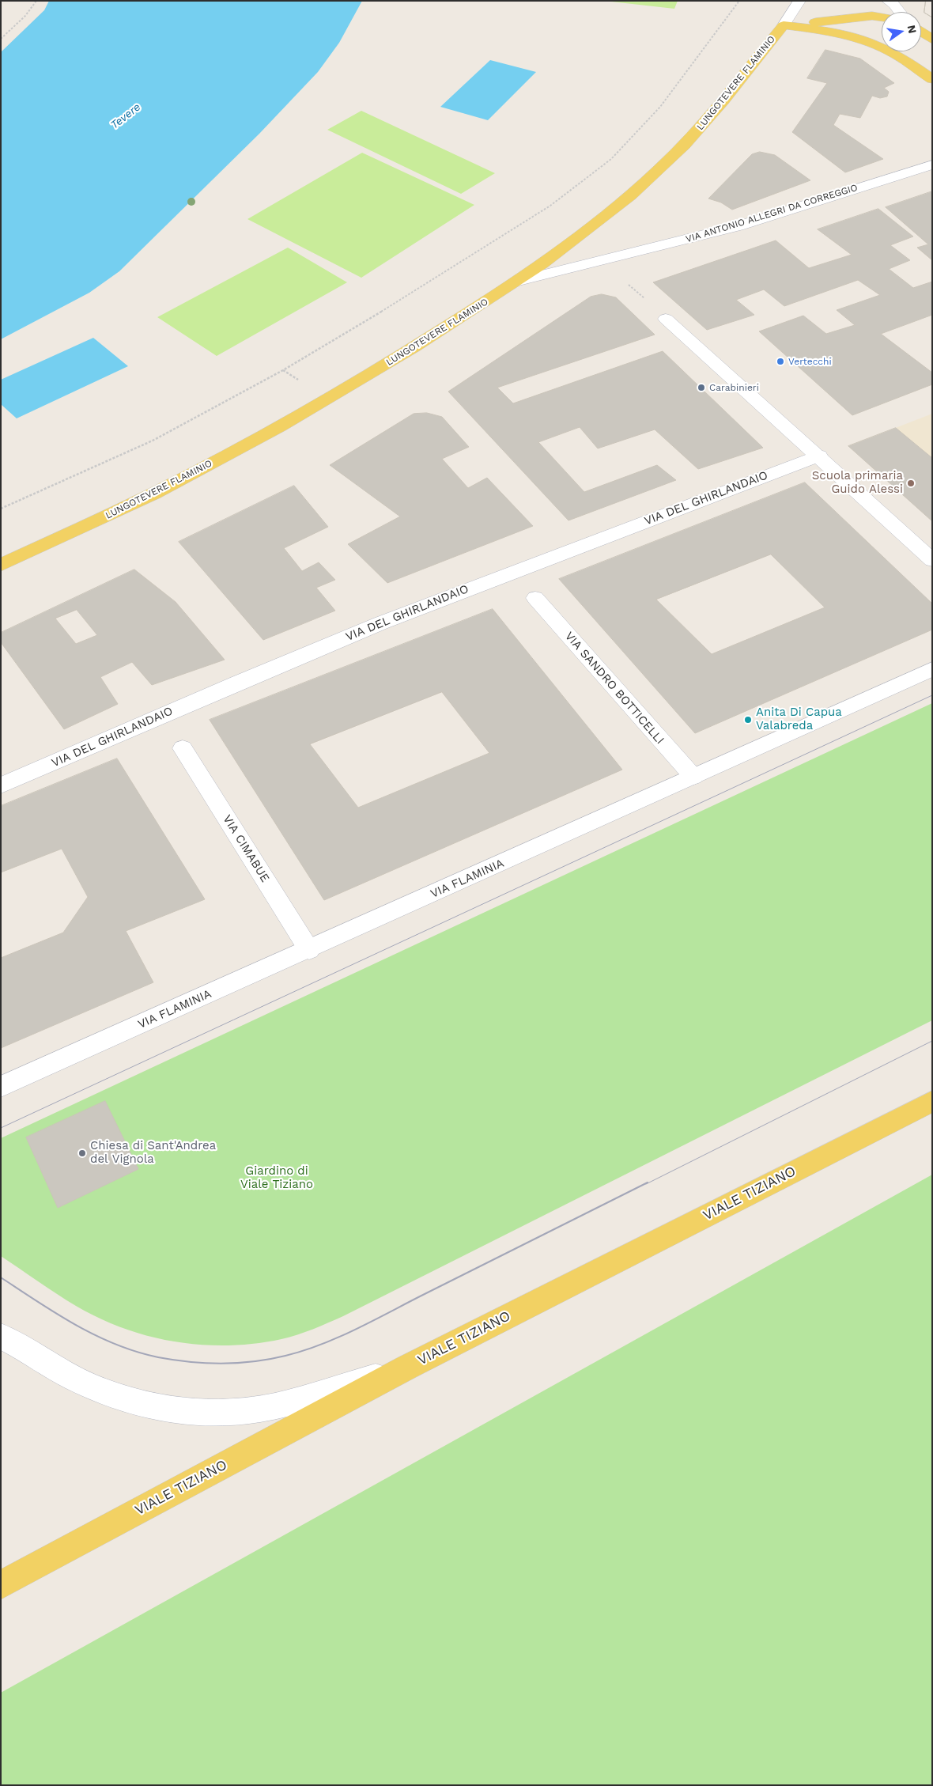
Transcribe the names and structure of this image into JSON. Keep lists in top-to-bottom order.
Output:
{
  "streets": {
    "main road": ["LUNGOTEVERE FLAMINIO", "VIALE TIZIANO"],
    "street": [
      "VIA ANTONIO ALLEGRI DA CORREGGIO",
      "VIA DEL GHIRLANDAIO",
      "VIA SANDRO BOTTICELLI",
      "VIA CIMABUE",
      "VIA FLAMINIA"
    ]
  },
  "crossings": [
    ["LUNGOTEVERE FLAMINIO", "VIA ANTONIO ALLEGRI DA CORREGGIO"],
    ["VIA SANDRO BOTTICELLI", "VIA FLAMINIA"],
    ["VIA CIMABUE", "VIA FLAMINIA"]
  ],
  "water": ["Tevere"],
  "parks": ["Giardino di Viale Tiziano"],
  "places": [
    "Vertecchi",
    "Carabinieri",
    "Scuola primaria Guido Alessi",
    "Anita Di Capua Valabreda",
    "Chiesa di Sant'Andrea del Vignola"
  ],
  "north": "right"
}
